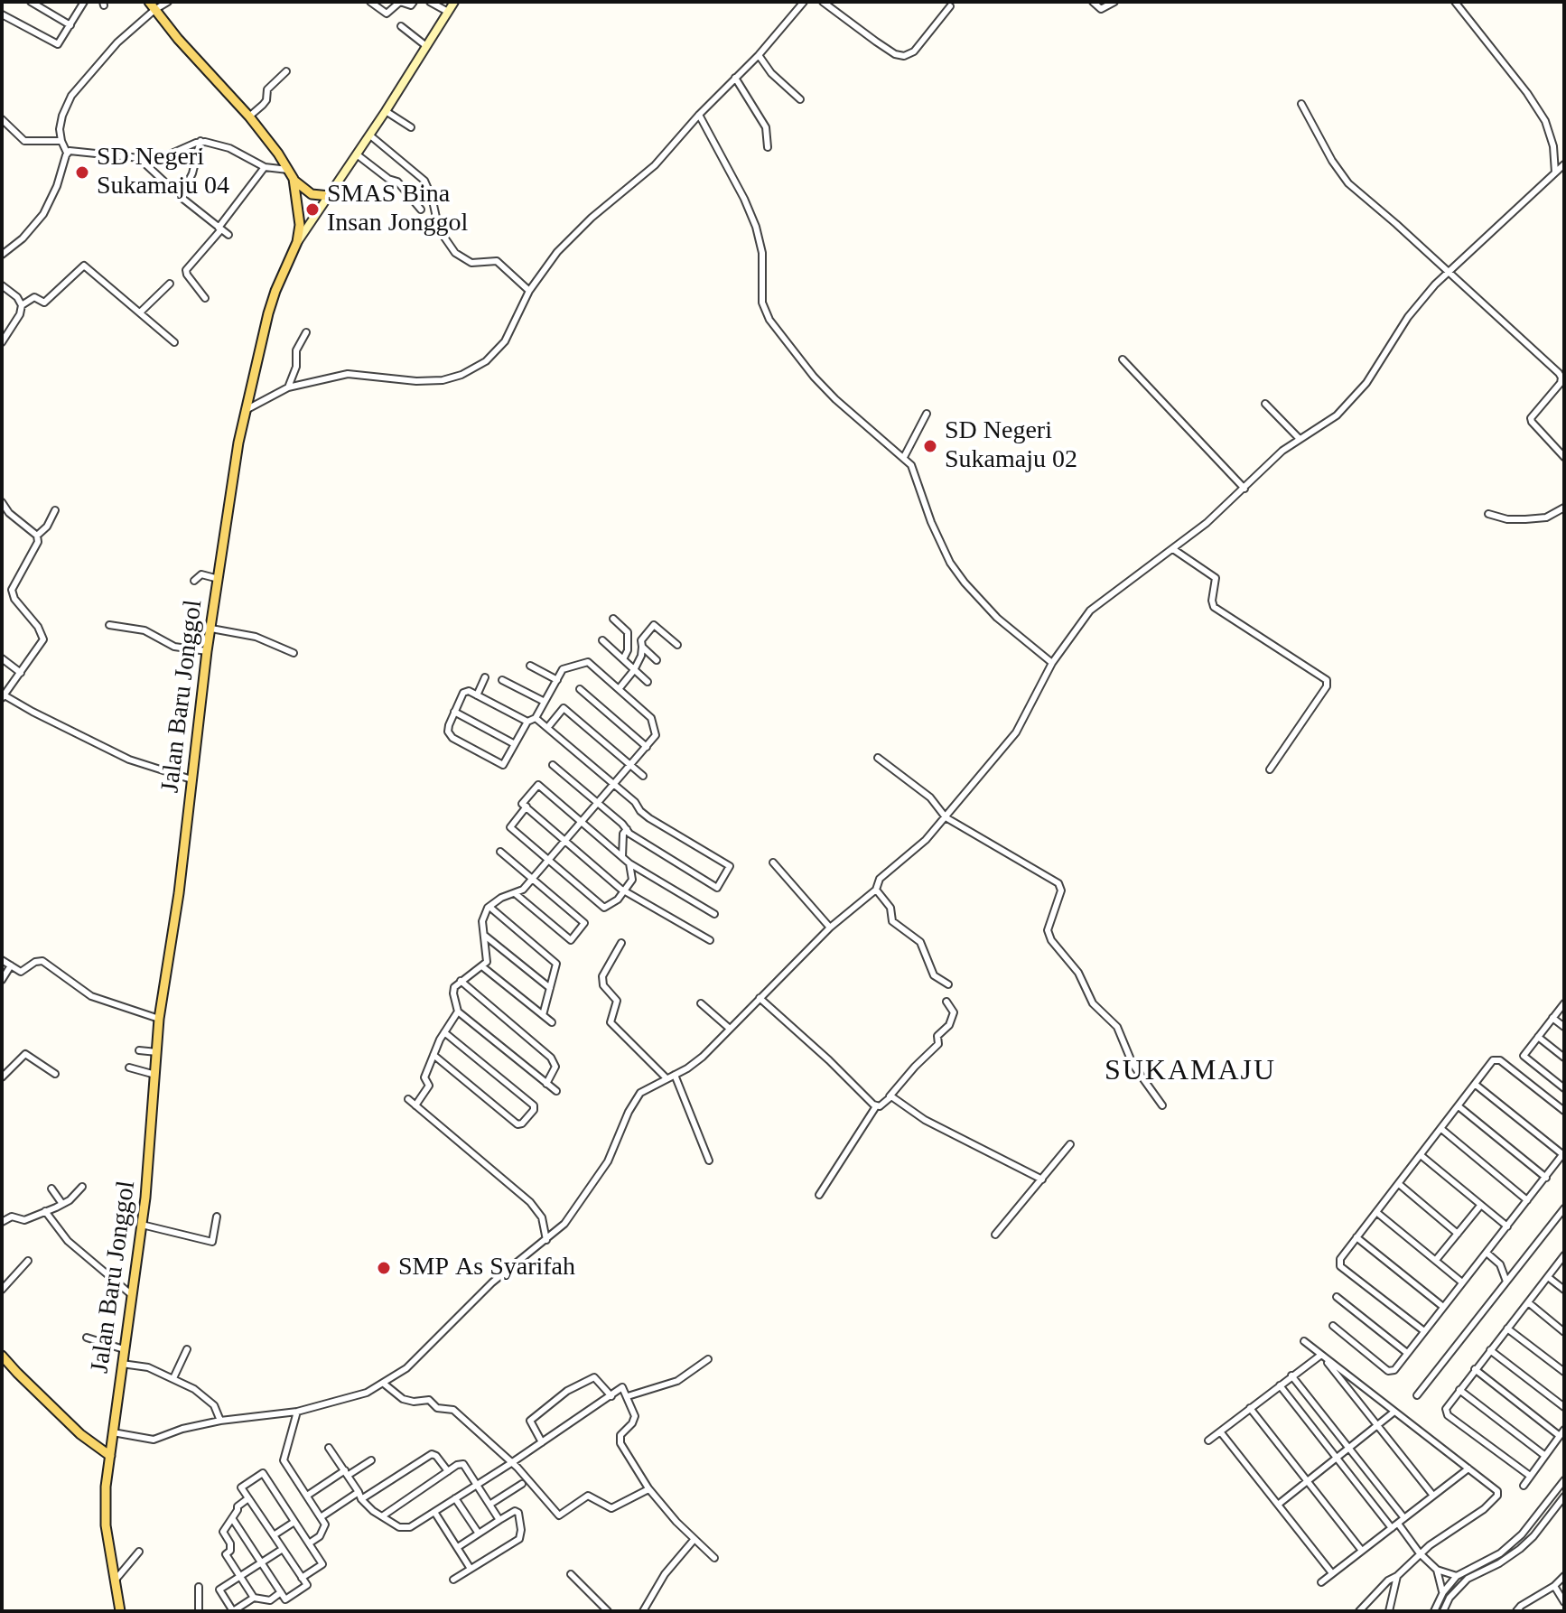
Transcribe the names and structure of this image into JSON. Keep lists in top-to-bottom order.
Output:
{
  "streets": {
    "main road": ["Jalan Baru Jonggol"]
  },
  "districts": ["SUKAMAJU"],
  "places": [
    "SD Negeri Sukamaju 04",
    "SMAS Bina Insan Jonggol",
    "SD Negeri Sukamaju 02",
    "SMP As Syarifah"
  ]
}
